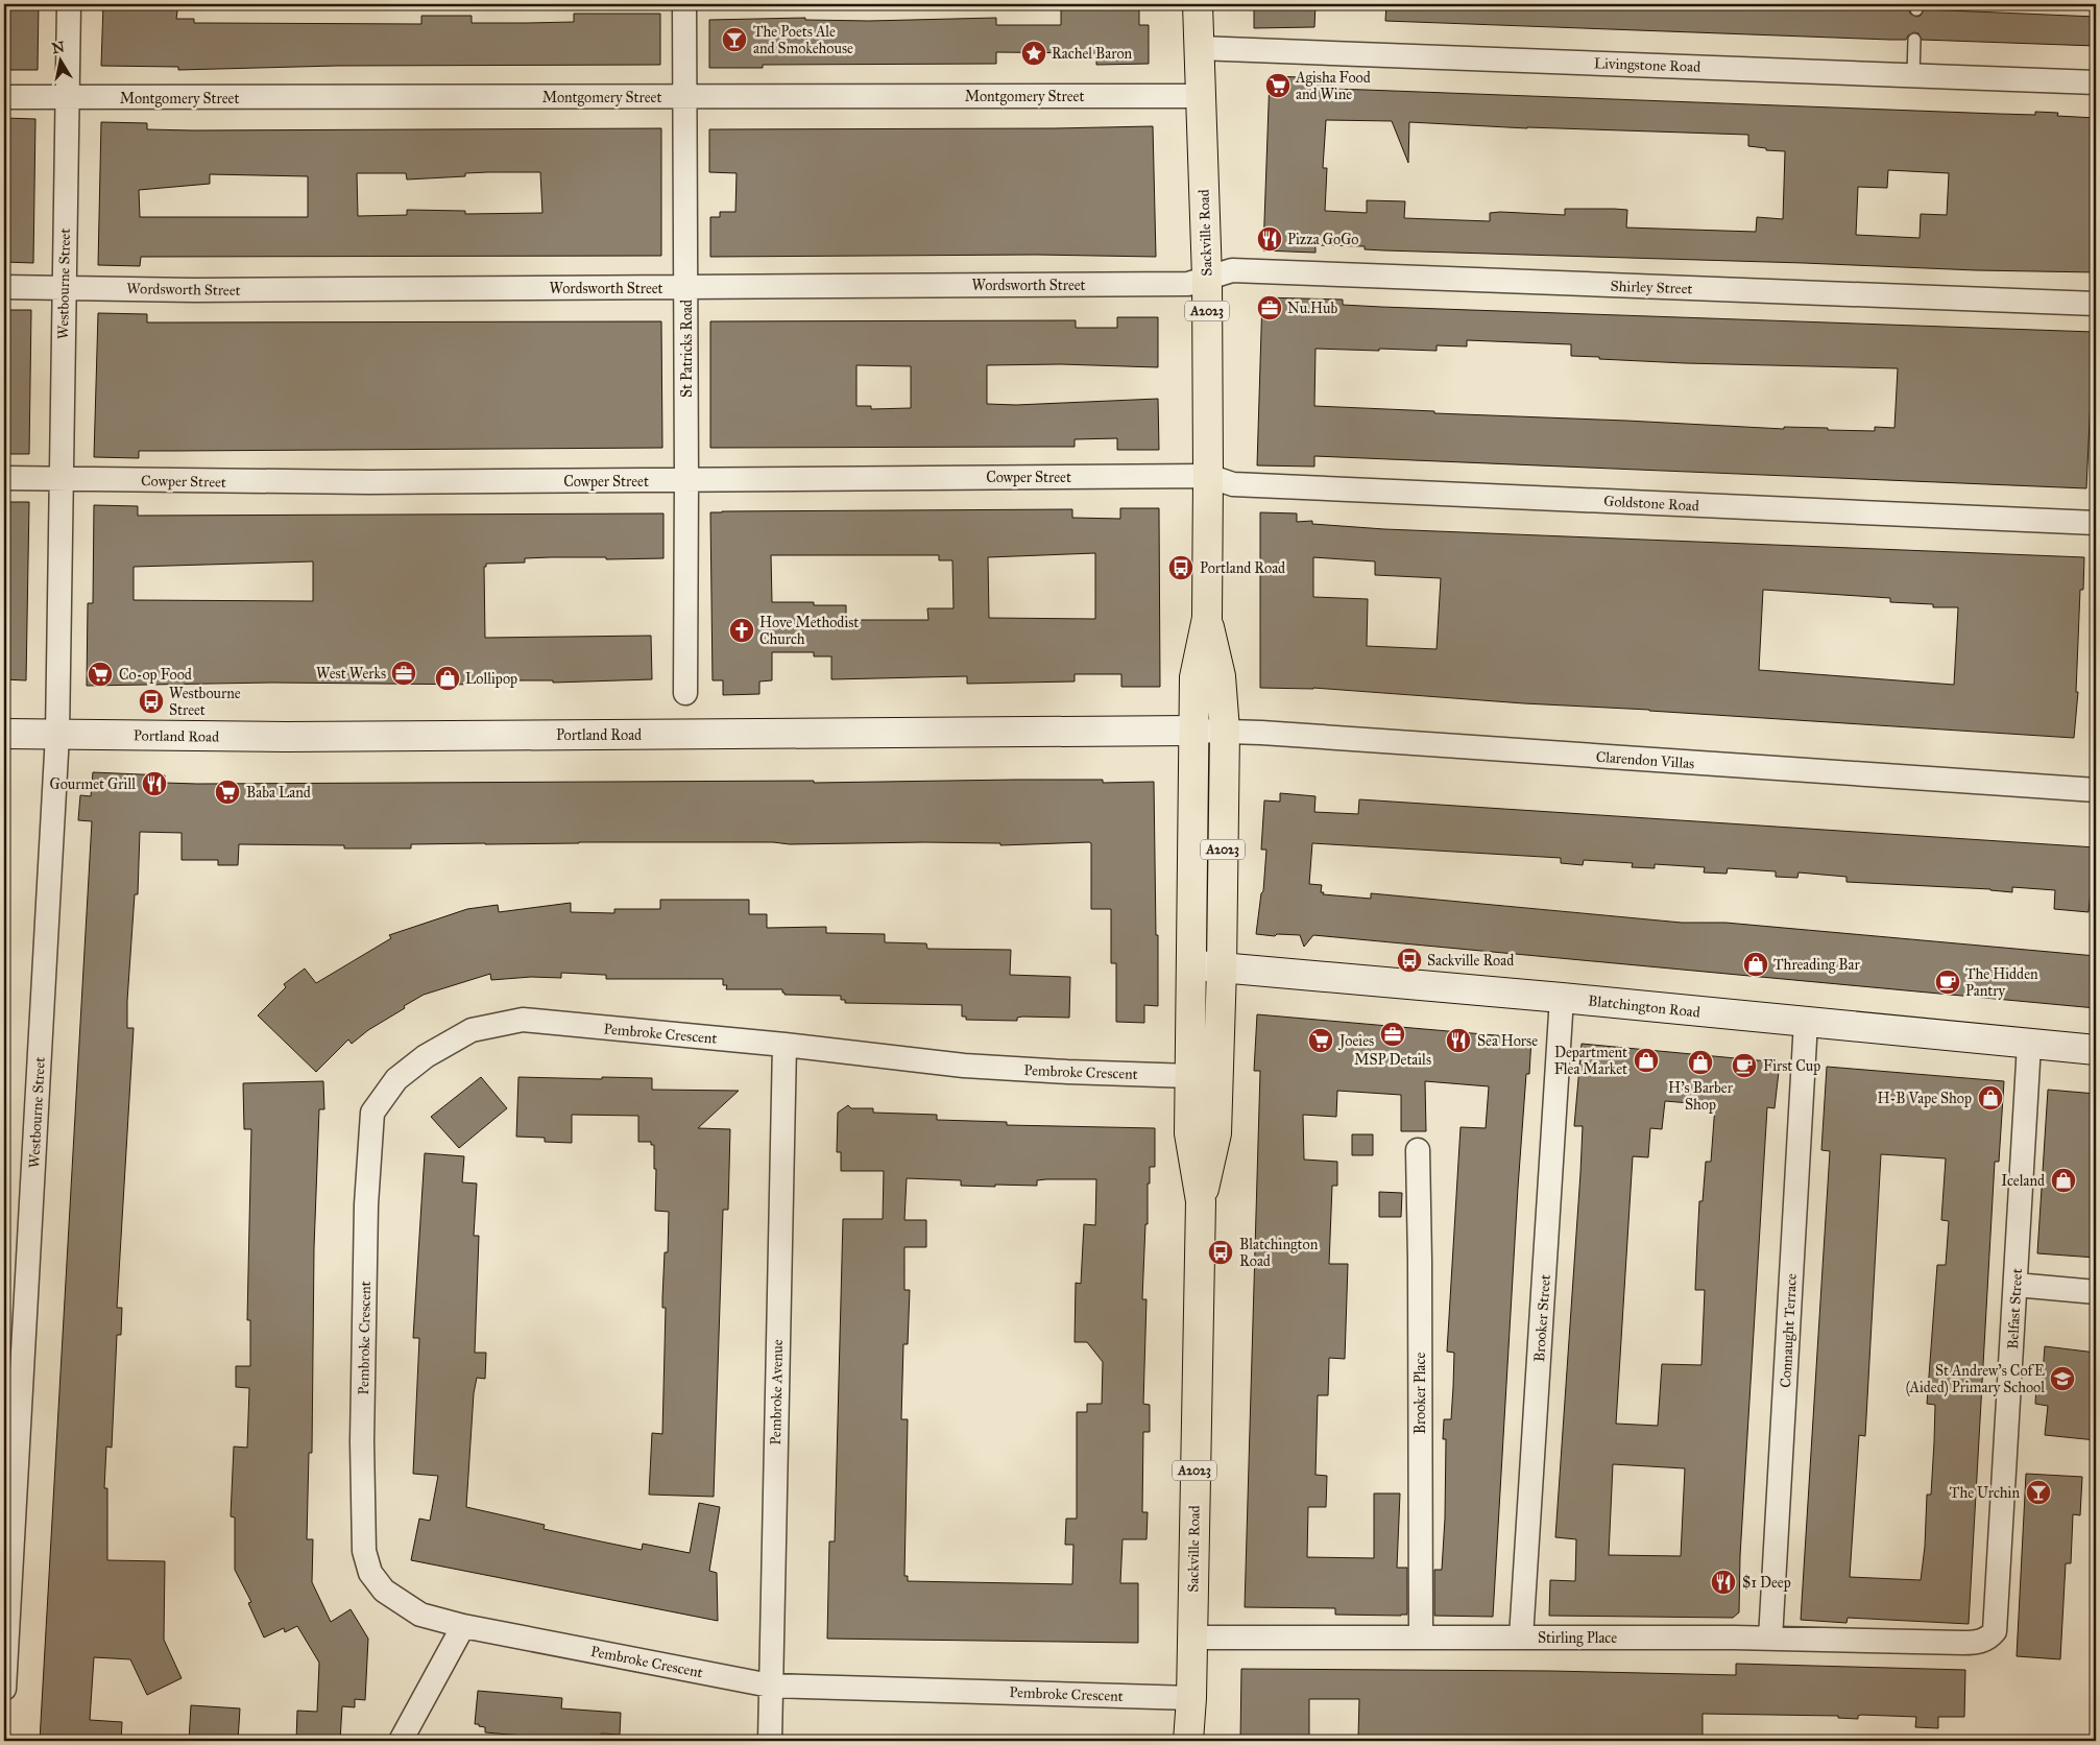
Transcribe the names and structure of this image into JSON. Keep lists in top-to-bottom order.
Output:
{
  "streets": {
    "main road": ["Sackville Road", "A2023"],
    "street": [
      "Livingstone Road",
      "Montgomery Street",
      "Westbourne Street",
      "Wordsworth Street",
      "Shirley Street",
      "St Patricks Road",
      "Cowper Street",
      "Goldstone Road",
      "Portland Road",
      "Clarendon Villas",
      "Blatchington Road",
      "Pembroke Crescent",
      "Belfast Street",
      "Brooker Street",
      "Connaught Terrace",
      "Pembroke Avenue",
      "Brooker Place",
      "Stirling Place"
    ]
  },
  "crossings": [
    ["Livingstone Road", "Sackville Road"],
    ["Montgomery Street", "Sackville Road"],
    ["Montgomery Street", "Westbourne Street"],
    ["Montgomery Street", "St Patricks Road"],
    ["Sackville Road", "Wordsworth Street"],
    ["Sackville Road", "Shirley Street"],
    ["Sackville Road", "Cowper Street"],
    ["Sackville Road", "Goldstone Road"],
    ["Sackville Road", "Portland Road"],
    ["Sackville Road", "Clarendon Villas"],
    ["Sackville Road", "Blatchington Road"],
    ["Sackville Road", "Pembroke Crescent"],
    ["Sackville Road", "Stirling Place"],
    ["Westbourne Street", "Wordsworth Street"],
    ["Westbourne Street", "Cowper Street"],
    ["Westbourne Street", "Portland Road"],
    ["Wordsworth Street", "Shirley Street"],
    ["Wordsworth Street", "St Patricks Road"],
    ["St Patricks Road", "Cowper Street"],
    ["Cowper Street", "Goldstone Road"],
    ["Portland Road", "Clarendon Villas"],
    ["Blatchington Road", "Belfast Street"],
    ["Blatchington Road", "Brooker Street"],
    ["Blatchington Road", "Connaught Terrace"],
    ["Pembroke Crescent", "Pembroke Avenue"],
    ["Belfast Street", "Stirling Place"],
    ["Brooker Street", "Stirling Place"],
    ["Connaught Terrace", "Stirling Place"],
    ["Brooker Place", "Stirling Place"]
  ],
  "places": {
    "bar": ["The Poets Ale and Smokehouse", "The Urchin"],
    "place": ["Rachel Baron"],
    "supermarket": [
      "Agisha Food and Wine",
      "Co-op Food",
      "Baba Land",
      "Joeies"
    ],
    "restaurant": [
      "Pizza GoGo",
      "Gourmet Grill",
      "Sea Horse",
      "$1 Deep"
    ],
    "office": ["Nu.Hub", "West Werks", "MSP Details"],
    "bus stop": [
      "Portland Road",
      "Westbourne Street",
      "Sackville Road",
      "Blatchington Road"
    ],
    "church": ["Hove Methodist Church"],
    "shop": [
      "Lollipop",
      "Threading Bar",
      "Department Flea Market",
      "H's Barber Shop",
      "H-B Vape Shop",
      "Iceland"
    ],
    "cafe": ["The Hidden Pantry", "First Cup"],
    "school or university": ["St Andrew's CofE (Aided) Primary School"]
  },
  "north": "top"
}
